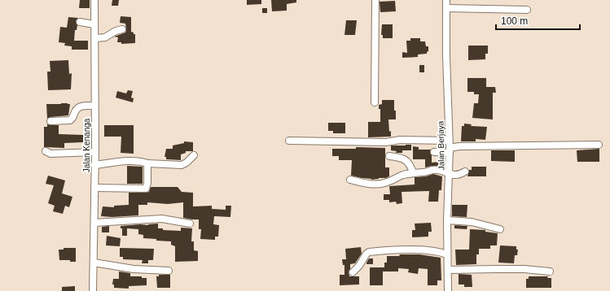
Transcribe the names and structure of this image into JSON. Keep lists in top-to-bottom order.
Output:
{
  "streets": {
    "street": ["Jalan Kenanga", "Jalan Berjaya"]
  },
  "scale_bar": "100 m"
}
